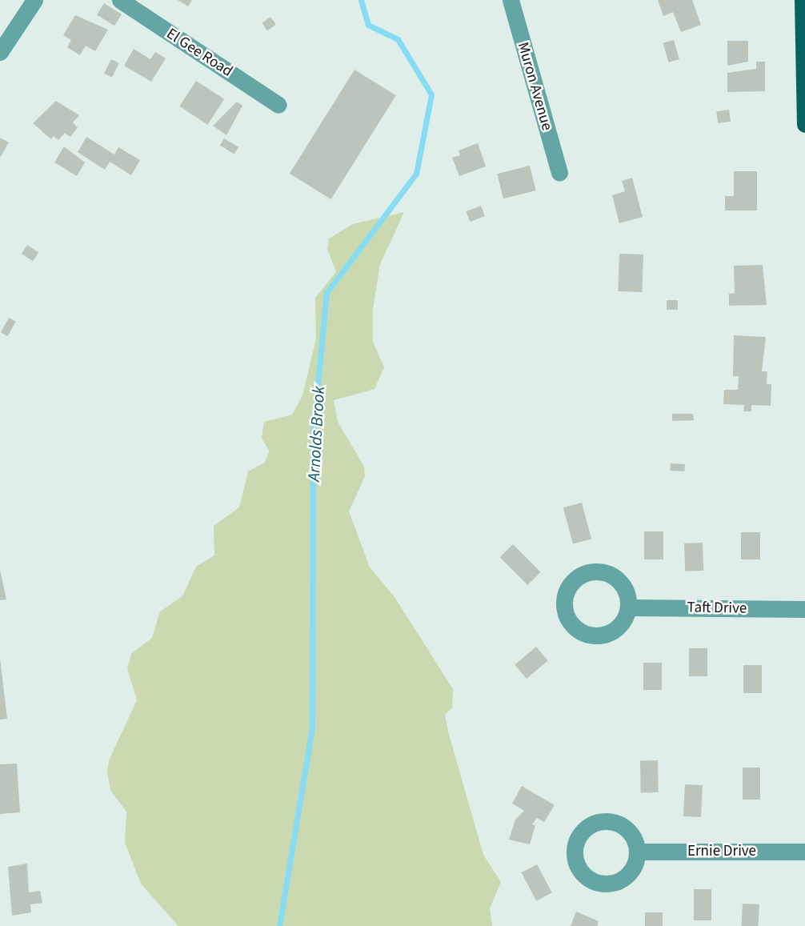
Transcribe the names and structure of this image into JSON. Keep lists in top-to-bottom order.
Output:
{
  "streets": {
    "street": [
      "El Gee Road",
      "Muron Avenue",
      "Taft Drive",
      "Ernie Drive"
    ]
  },
  "water": ["Arnolds Brook"]
}
